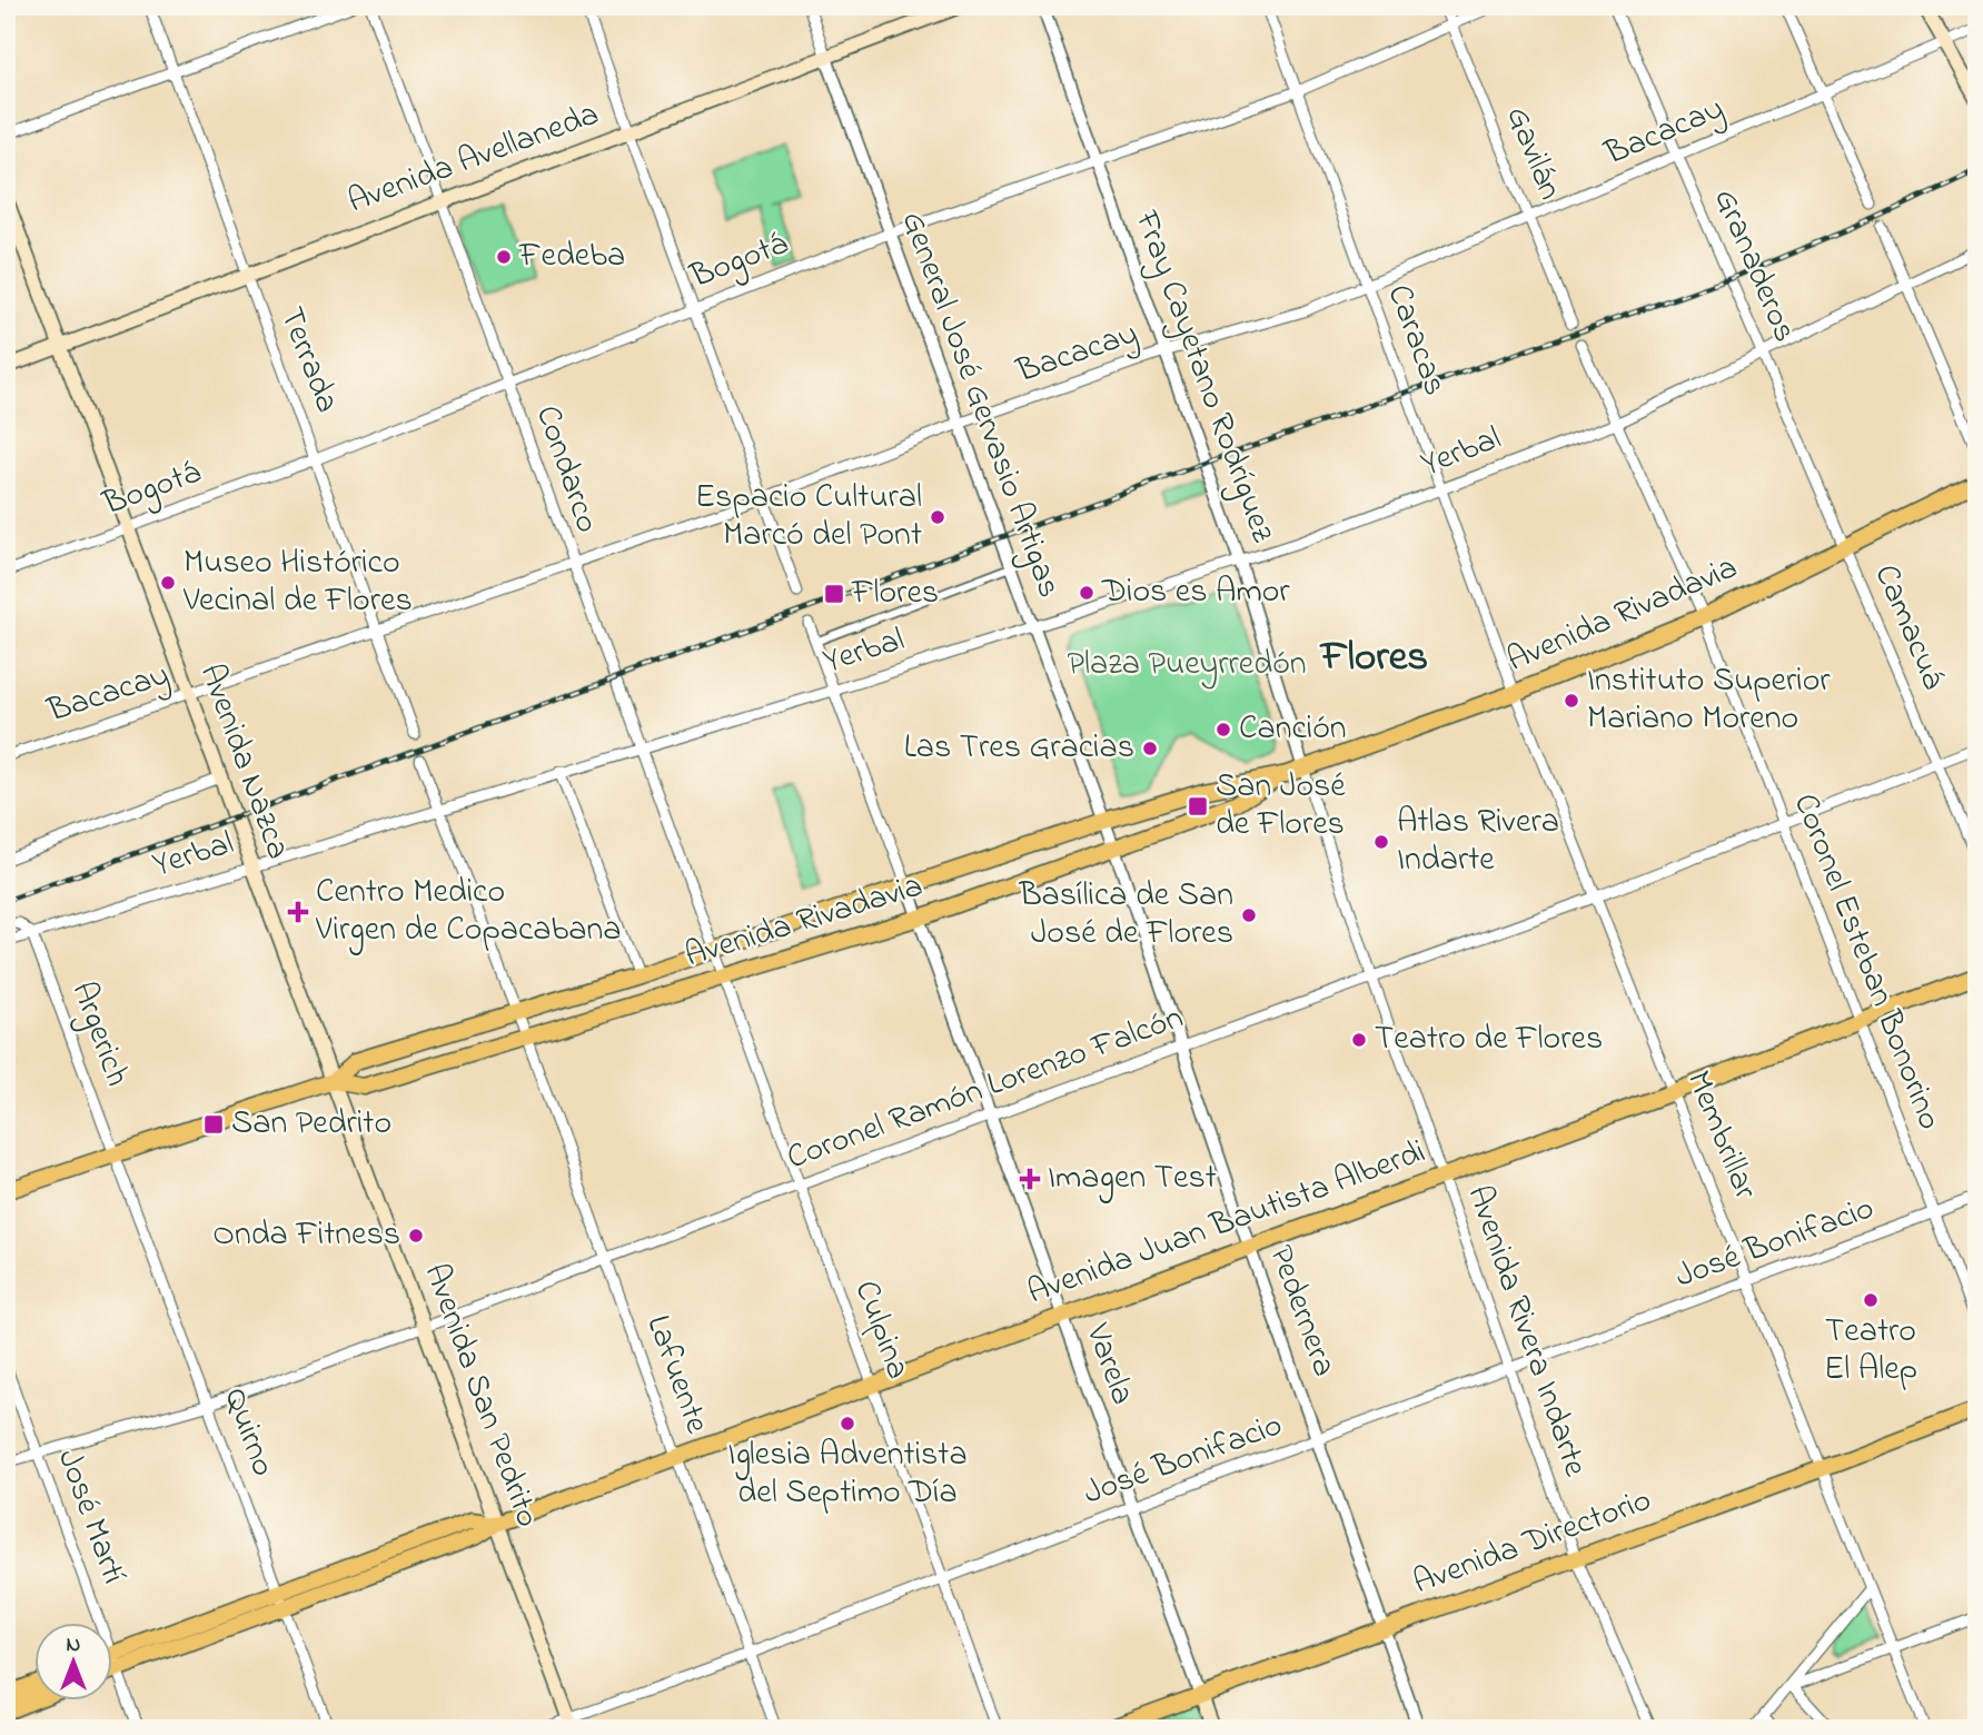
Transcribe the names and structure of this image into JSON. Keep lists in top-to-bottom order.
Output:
{
  "streets": {
    "main road": [
      "Avenida Avellaneda",
      "Avenida Rivadavia",
      "Avenida Nazca",
      "Avenida Juan Bautista Alberdi",
      "Varela",
      "Avenida San Pedrito",
      "Avenida Directorio"
    ],
    "street": [
      "Bacacay",
      "Gavilán",
      "Bogotá",
      "Granaderos",
      "Caracas",
      "Terrada",
      "Fray Cayetano Rodríguez",
      "General José Gervasio Artigas",
      "Yerbal",
      "Condarco",
      "Camacuá",
      "Coronel Esteban Bonorino",
      "Argerich",
      "Coronel Ramón Lorenzo Falcón",
      "Membrillar",
      "José Bonifacio",
      "Pedernera",
      "Culpina",
      "Avenida Rivera Indarte",
      "Lafuente",
      "Quirno",
      "José Martí"
    ]
  },
  "crossings": [
    ["Bacacay", "Gavilán"],
    ["Bacacay", "Granaderos"],
    ["Bacacay", "Caracas"],
    ["Bacacay", "Terrada"],
    ["Bacacay", "Fray Cayetano Rodríguez"],
    ["Bacacay", "General José Gervasio Artigas"],
    ["Bacacay", "Condarco"],
    ["Bacacay", "Avenida Nazca"],
    ["Gavilán", "Bogotá"],
    ["Avenida Avellaneda", "Terrada"],
    ["Avenida Avellaneda", "General José Gervasio Artigas"],
    ["Avenida Avellaneda", "Condarco"],
    ["Avenida Avellaneda", "Avenida Nazca"],
    ["Bogotá", "Caracas"],
    ["Bogotá", "Terrada"],
    ["Bogotá", "Fray Cayetano Rodríguez"],
    ["Bogotá", "General José Gervasio Artigas"],
    ["Bogotá", "Condarco"],
    ["Bogotá", "Avenida Nazca"],
    ["Granaderos", "Yerbal"],
    ["Granaderos", "Avenida Rivadavia"],
    ["Granaderos", "Camacuá"],
    ["Caracas", "Yerbal"],
    ["Caracas", "Avenida Rivadavia"],
    ["Caracas", "Membrillar"],
    ["Fray Cayetano Rodríguez", "Yerbal"],
    ["Fray Cayetano Rodríguez", "Avenida Rivadavia"],
    ["Fray Cayetano Rodríguez", "Avenida Rivera Indarte"],
    ["General José Gervasio Artigas", "Yerbal"],
    ["General José Gervasio Artigas", "Avenida Rivadavia"],
    ["General José Gervasio Artigas", "Pedernera"],
    ["Yerbal", "Condarco"],
    ["Yerbal", "Avenida Nazca"],
    ["Yerbal", "Argerich"],
    ["Condarco", "Avenida Rivadavia"],
    ["Condarco", "Culpina"],
    ["Avenida Rivadavia", "Camacuá"],
    ["Avenida Rivadavia", "Avenida Nazca"],
    ["Avenida Rivadavia", "Coronel Esteban Bonorino"],
    ["Avenida Rivadavia", "Argerich"],
    ["Avenida Rivadavia", "Membrillar"],
    ["Avenida Rivadavia", "Pedernera"],
    ["Avenida Rivadavia", "Culpina"],
    ["Avenida Rivadavia", "Avenida Rivera Indarte"],
    ["Avenida Rivadavia", "Varela"],
    ["Avenida Rivadavia", "Lafuente"],
    ["Avenida Rivadavia", "Avenida San Pedrito"],
    ["Avenida Rivadavia", "Quirno"],
    ["Camacuá", "Coronel Ramón Lorenzo Falcón"],
    ["Avenida Nazca", "Avenida San Pedrito"],
    ["Coronel Esteban Bonorino", "Coronel Ramón Lorenzo Falcón"],
    ["Coronel Esteban Bonorino", "Avenida Juan Bautista Alberdi"],
    ["Coronel Esteban Bonorino", "José Bonifacio"],
    ["Argerich", "Quirno"],
    ["Coronel Ramón Lorenzo Falcón", "Membrillar"],
    ["Coronel Ramón Lorenzo Falcón", "Pedernera"],
    ["Coronel Ramón Lorenzo Falcón", "Culpina"],
    ["Coronel Ramón Lorenzo Falcón", "Avenida Rivera Indarte"],
    ["Coronel Ramón Lorenzo Falcón", "Varela"],
    ["Coronel Ramón Lorenzo Falcón", "Lafuente"],
    ["Coronel Ramón Lorenzo Falcón", "Avenida San Pedrito"],
    ["Coronel Ramón Lorenzo Falcón", "Quirno"],
    ["Coronel Ramón Lorenzo Falcón", "José Martí"],
    ["Membrillar", "Avenida Juan Bautista Alberdi"],
    ["Membrillar", "José Bonifacio"],
    ["Membrillar", "Avenida Directorio"],
    ["Avenida Juan Bautista Alberdi", "Pedernera"],
    ["Avenida Juan Bautista Alberdi", "Culpina"],
    ["Avenida Juan Bautista Alberdi", "Avenida Rivera Indarte"],
    ["Avenida Juan Bautista Alberdi", "Varela"],
    ["Avenida Juan Bautista Alberdi", "Lafuente"],
    ["Avenida Juan Bautista Alberdi", "Avenida San Pedrito"],
    ["Avenida Juan Bautista Alberdi", "Quirno"],
    ["José Bonifacio", "Pedernera"],
    ["José Bonifacio", "Culpina"],
    ["José Bonifacio", "Avenida Rivera Indarte"],
    ["José Bonifacio", "Varela"],
    ["José Bonifacio", "Lafuente"],
    ["José Bonifacio", "Avenida San Pedrito"],
    ["Pedernera", "Avenida Directorio"],
    ["Avenida Rivera Indarte", "Avenida Directorio"],
    ["Varela", "Avenida Directorio"]
  ],
  "districts": ["Flores"],
  "parks": ["Plaza Pueyrredón"],
  "places": {
    "other": [
      "Fedeba",
      "Espacio Cultural Marcó del Pont",
      "Museo Histórico Vecinal de Flores",
      "Dios es Amor",
      "Instituto Superior Mariano Moreno",
      "Canción",
      "Las Tres Gracias",
      "Atlas Rivera Indarte",
      "Basílica de San José de Flores",
      "Teatro de Flores",
      "Onda Fitness",
      "Teatro El Alep",
      "Iglesia Adventista del Septimo Día"
    ],
    "transit": ["Flores", "San José de Flores", "San Pedrito"],
    "health": ["Centro Medico Virgen de Copacabana", "Imagen Test"]
  },
  "north": "top"
}
